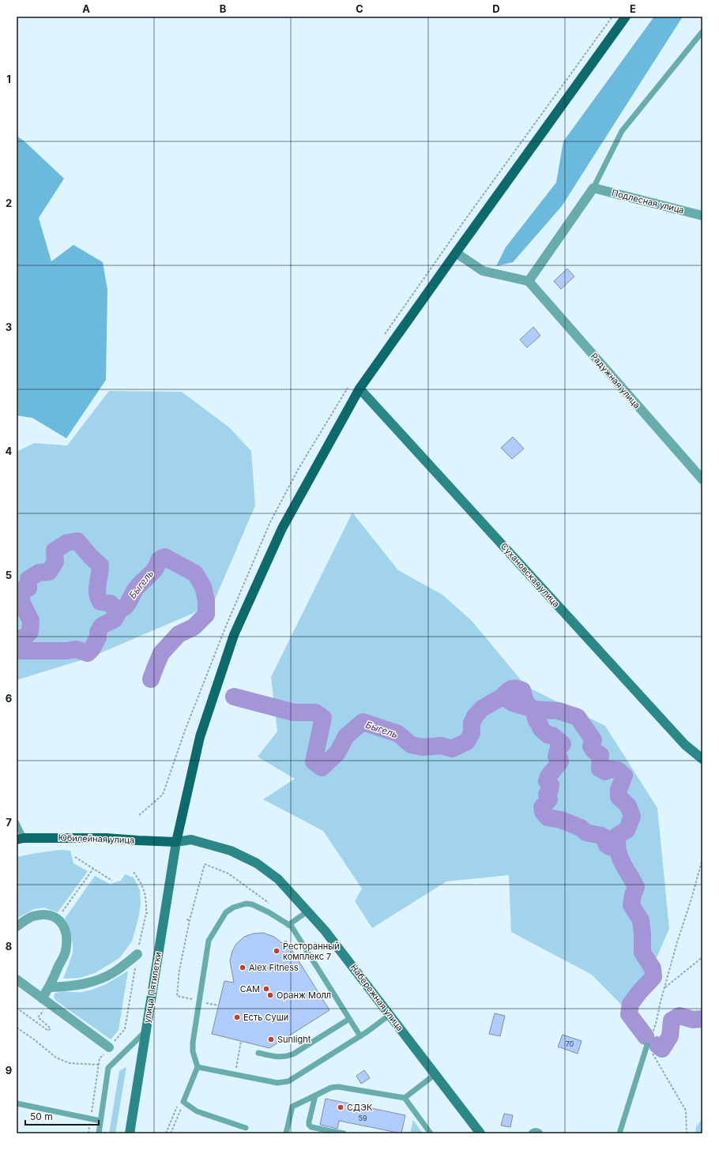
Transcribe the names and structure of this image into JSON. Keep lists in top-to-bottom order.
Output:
{
  "streets": {
    "main road": ["Юбилейная улица"],
    "street": [
      "Подлесная улица",
      "Радужная улица",
      "Сухановская улица",
      "улица Пятилетки",
      "Набережная улица"
    ]
  },
  "crossings": [
    ["Юбилейная улица", "улица Пятилетки"],
    ["Юбилейная улица", "Набережная улица"],
    ["улица Пятилетки", "Набережная улица"]
  ],
  "water": ["Быгель"],
  "places": [
    "Ресторанный комплекс 7",
    "Alex Fitness",
    "САМ",
    "Оранж Молл",
    "Есть Суши",
    "Sunlight",
    "СДЭК"
  ],
  "house_numbers": ["70", "59"],
  "scale_bar": "50 m",
  "grid": {
    "columns": [
      "A",
      "B",
      "C",
      "D",
      "E"
    ],
    "rows": [
      "1",
      "2",
      "3",
      "4",
      "5",
      "6",
      "7",
      "8",
      "9"
    ]
  }
}
